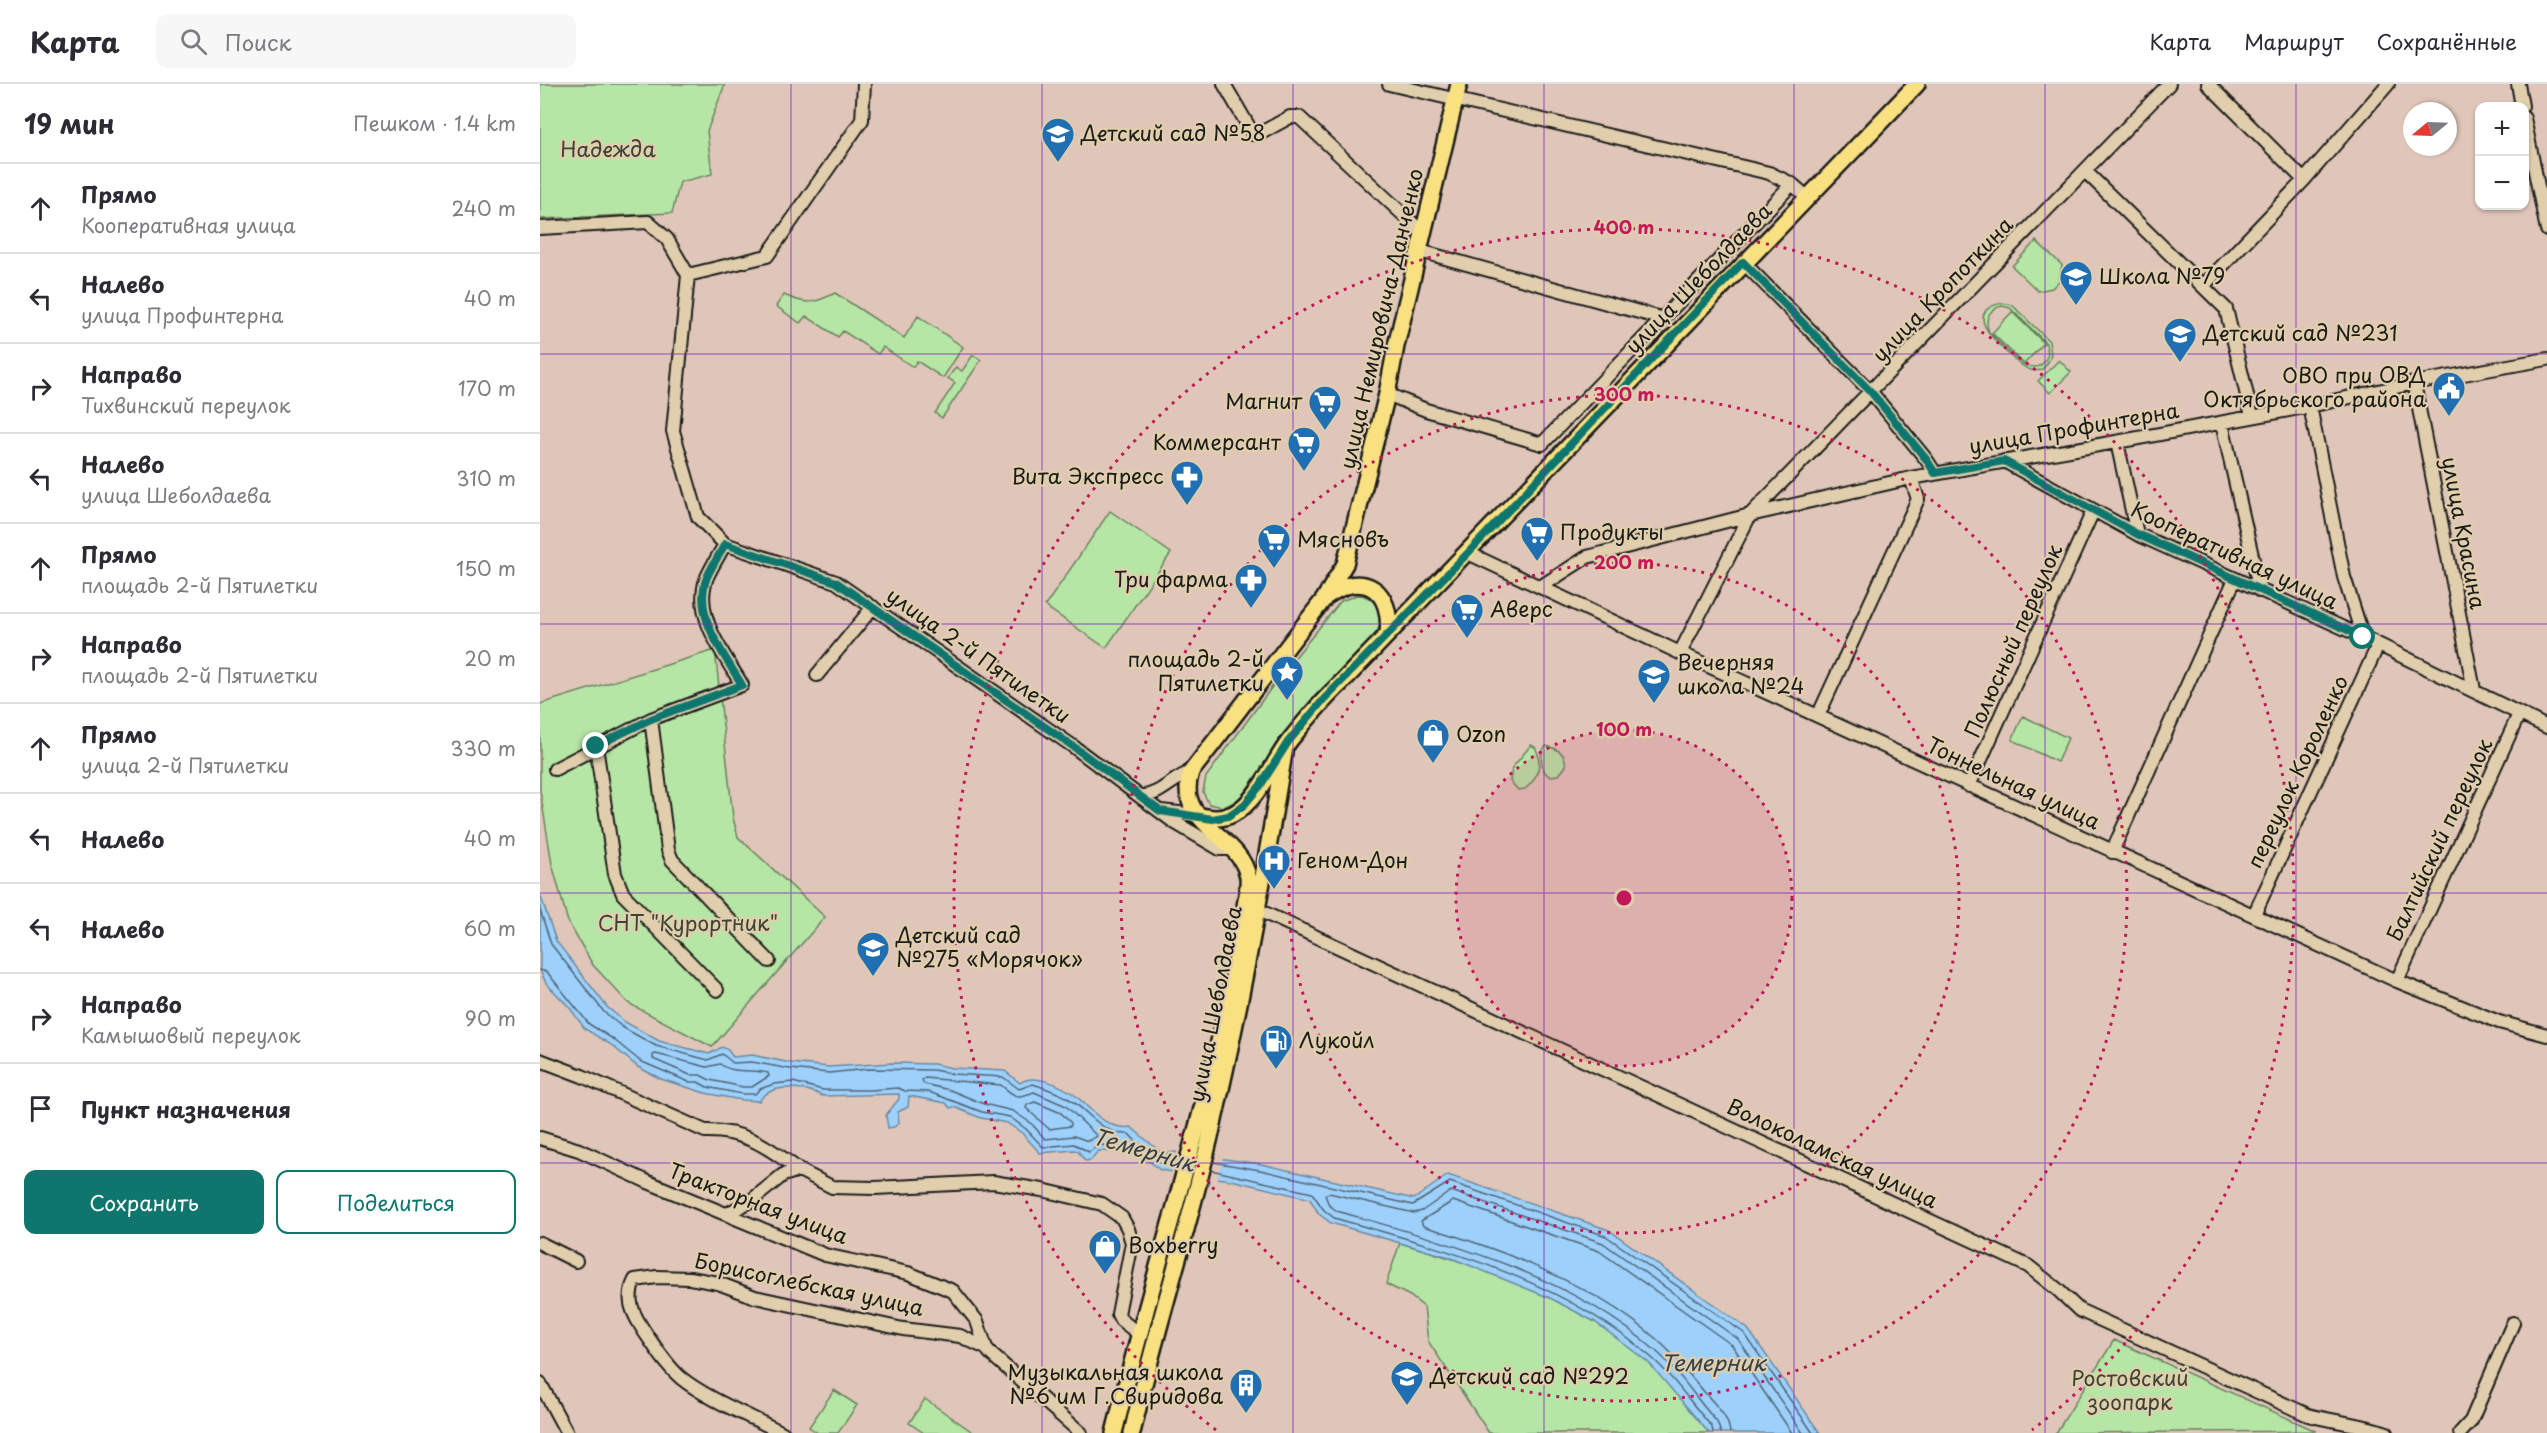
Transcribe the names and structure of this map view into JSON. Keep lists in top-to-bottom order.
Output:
{
  "streets": {
    "main road": ["улица Шеболдаева", "улица Немировича-Данченко"],
    "street": [
      "улица Кропоткина",
      "улица Профинтерна",
      "улица Красина",
      "Кооперативная улица",
      "Полюсный переулок",
      "улица 2-й Пятилетки",
      "переулок Короленко",
      "Тоннельная улица",
      "Балтийский переулок",
      "Волоколамская улица",
      "Тракторная улица",
      "Борисоглебская улица"
    ]
  },
  "crossings": [
    ["улица Шеболдаева", "Тоннельная улица"],
    ["улица Шеболдаева", "Волоколамская улица"],
    ["улица Кропоткина", "улица Профинтерна"],
    ["улица Профинтерна", "улица Красина"],
    ["улица Профинтерна", "Кооперативная улица"],
    ["улица Красина", "Кооперативная улица"],
    ["Кооперативная улица", "Полюсный переулок"],
    ["Кооперативная улица", "переулок Короленко"],
    ["Кооперативная улица", "Балтийский переулок"],
    ["Полюсный переулок", "Тоннельная улица"],
    ["переулок Короленко", "Тоннельная улица"],
    ["Тоннельная улица", "Балтийский переулок"],
    ["Тракторная улица", "Борисоглебская улица"]
  ],
  "water": ["Темерник"],
  "parks": ["Надежда", "СНТ \"Курортник\"", "Ростовский зоопарк"],
  "places": {
    "school or university": [
      "Детский сад №58",
      "Школа №79",
      "Детский сад №231",
      "Вечерняя школа №24",
      "Детский сад №275 «Морячок»",
      "Детский сад №292"
    ],
    "public building": ["ОВО при ОВД Октябрьского района"],
    "supermarket": [
      "Магнит",
      "Коммерсант",
      "Продукты",
      "Мясновъ",
      "Аверс"
    ],
    "pharmacy": ["Вита Экспресс", "Три фарма"],
    "place": ["площадь 2-й Пятилетки"],
    "shop": ["Ozon", "Boxberry"],
    "hospital": ["Геном-Дон"],
    "fuel station": ["Лукойл"],
    "building": ["Музыкальная школа №6 им Г.Свиридова"]
  },
  "north": "left",
  "page": {
    "header": "Карта",
    "search": "Поиск",
    "nav": ["Карта", "Маршрут", "Сохранённые"],
    "heading": ["19 мин", "Пешком · 1.4 km"],
    "map_buttons": ["+", "−"],
    "list": [
      ["Прямо", "Кооперативная улица", "240 m"],
      ["Налево", "улица Профинтерна", "40 m"],
      ["Направо", "Тихвинский переулок", "170 m"],
      ["Налево", "улица Шеболдаева", "310 m"],
      ["Прямо", "площадь 2-й Пятилетки", "150 m"],
      ["Направо", "площадь 2-й Пятилетки", "20 m"],
      ["Прямо", "улица 2-й Пятилетки", "330 m"],
      ["Налево", "40 m"],
      ["Налево", "60 m"],
      ["Направо", "Камышовый переулок", "90 m"],
      "Пункт назначения"
    ],
    "buttons": ["Сохранить", "Поделиться"]
  },
  "rings": [
    "400 m",
    "300 m",
    "200 m",
    "100 m"
  ]
}
